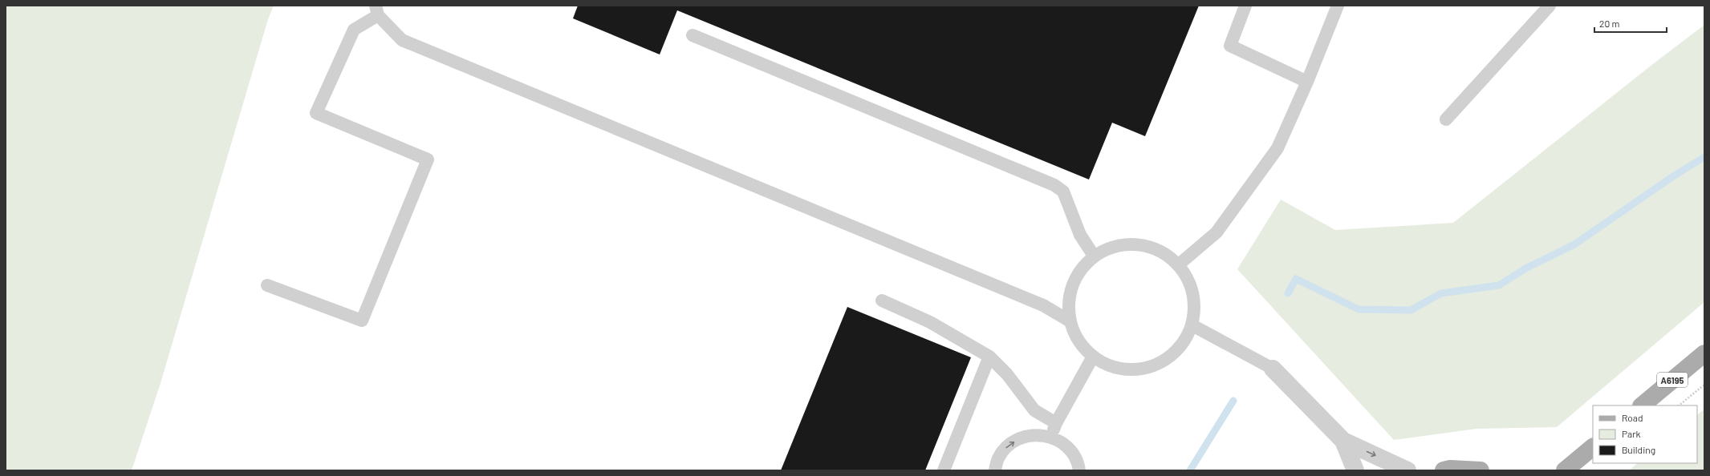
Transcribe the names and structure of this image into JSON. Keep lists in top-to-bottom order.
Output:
{
  "streets": {
    "main road": ["A6195"]
  },
  "legend": ["Road", "Park", "Building"],
  "scale_bar": "20 m"
}
